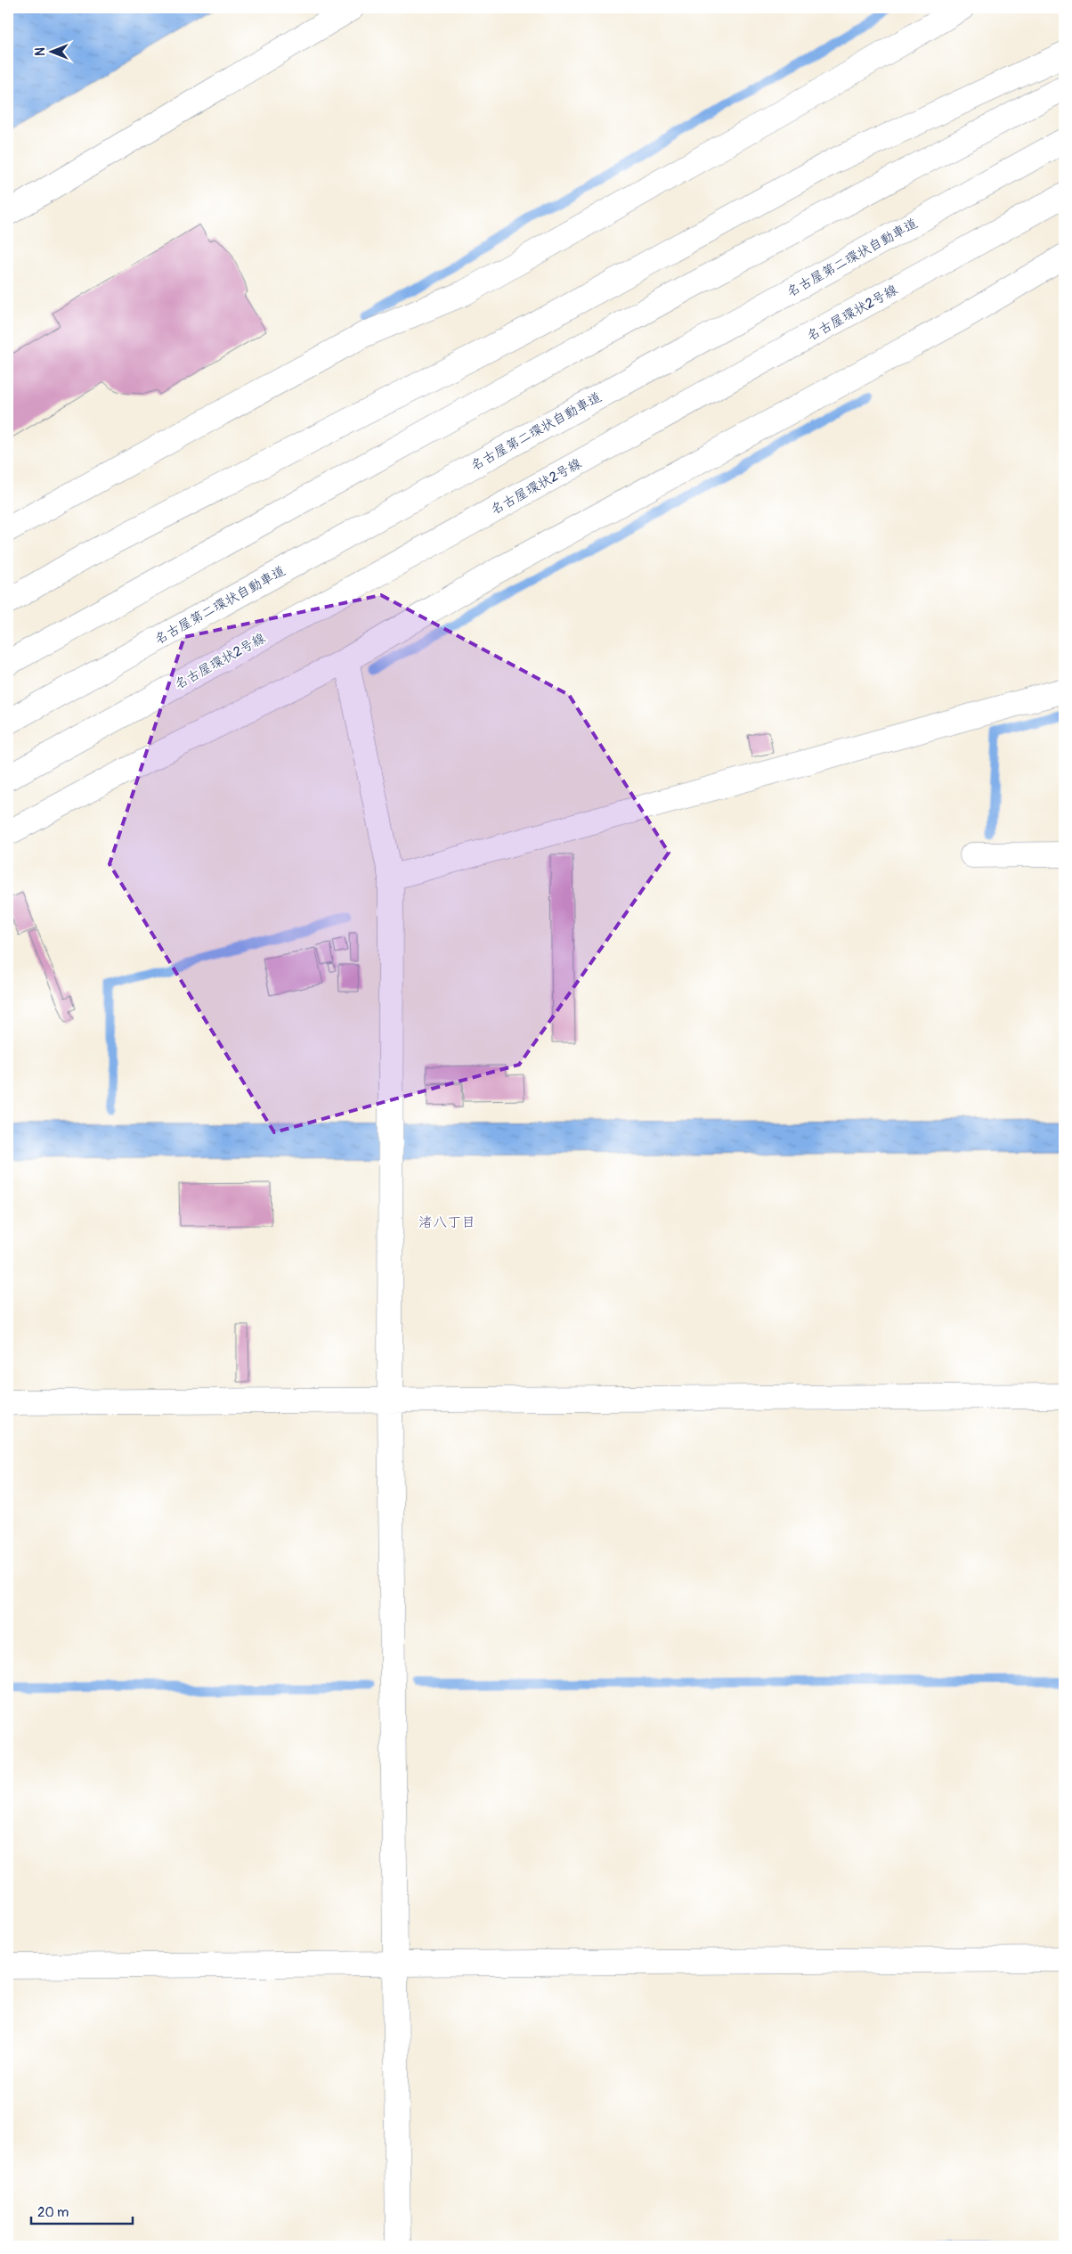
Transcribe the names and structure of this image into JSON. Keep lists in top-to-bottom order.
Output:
{
  "streets": {
    "main road": ["名古屋第二環状自動車道", "名古屋環状2号線"]
  },
  "districts": ["渚八丁目"],
  "scale_bar": "20 m",
  "north": "left"
}
